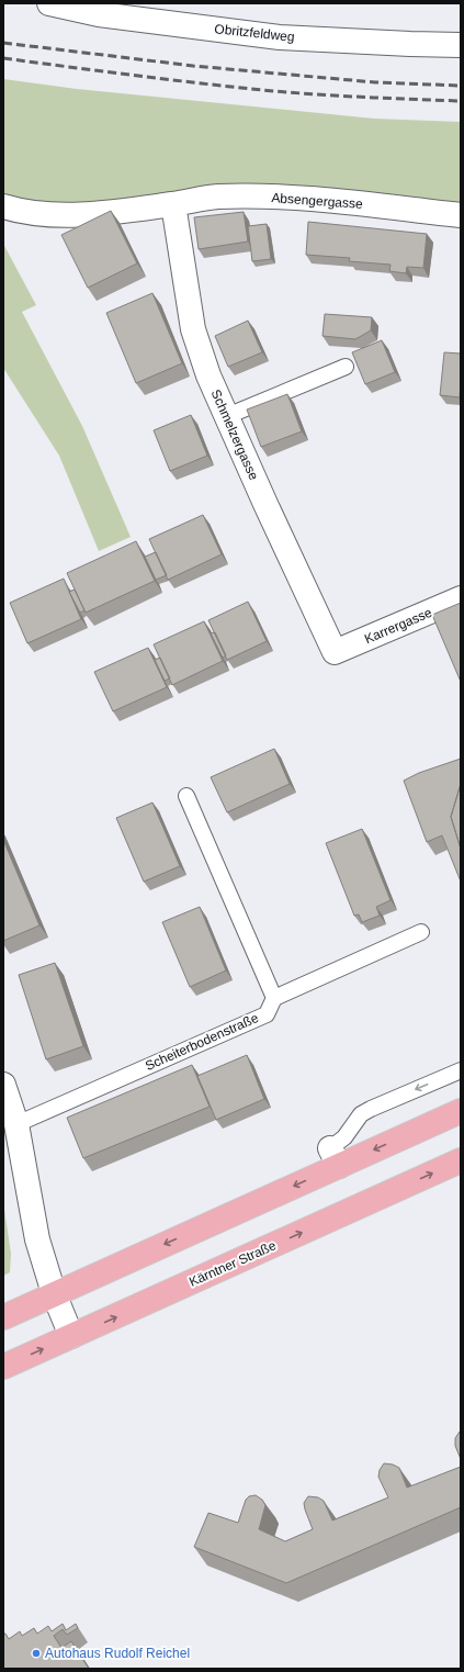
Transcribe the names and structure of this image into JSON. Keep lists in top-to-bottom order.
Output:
{
  "streets": {
    "main road": ["Kärntner Straße"],
    "street": [
      "Obritzfeldweg",
      "Absengergasse",
      "Schmelzergasse",
      "Karrergasse"
    ],
    "lane": ["Scheiterbodenstraße"]
  },
  "crossings": [
    ["Absengergasse", "Schmelzergasse"],
    ["Schmelzergasse", "Karrergasse"]
  ],
  "places": ["Autohaus Rudolf Reichel"]
}
